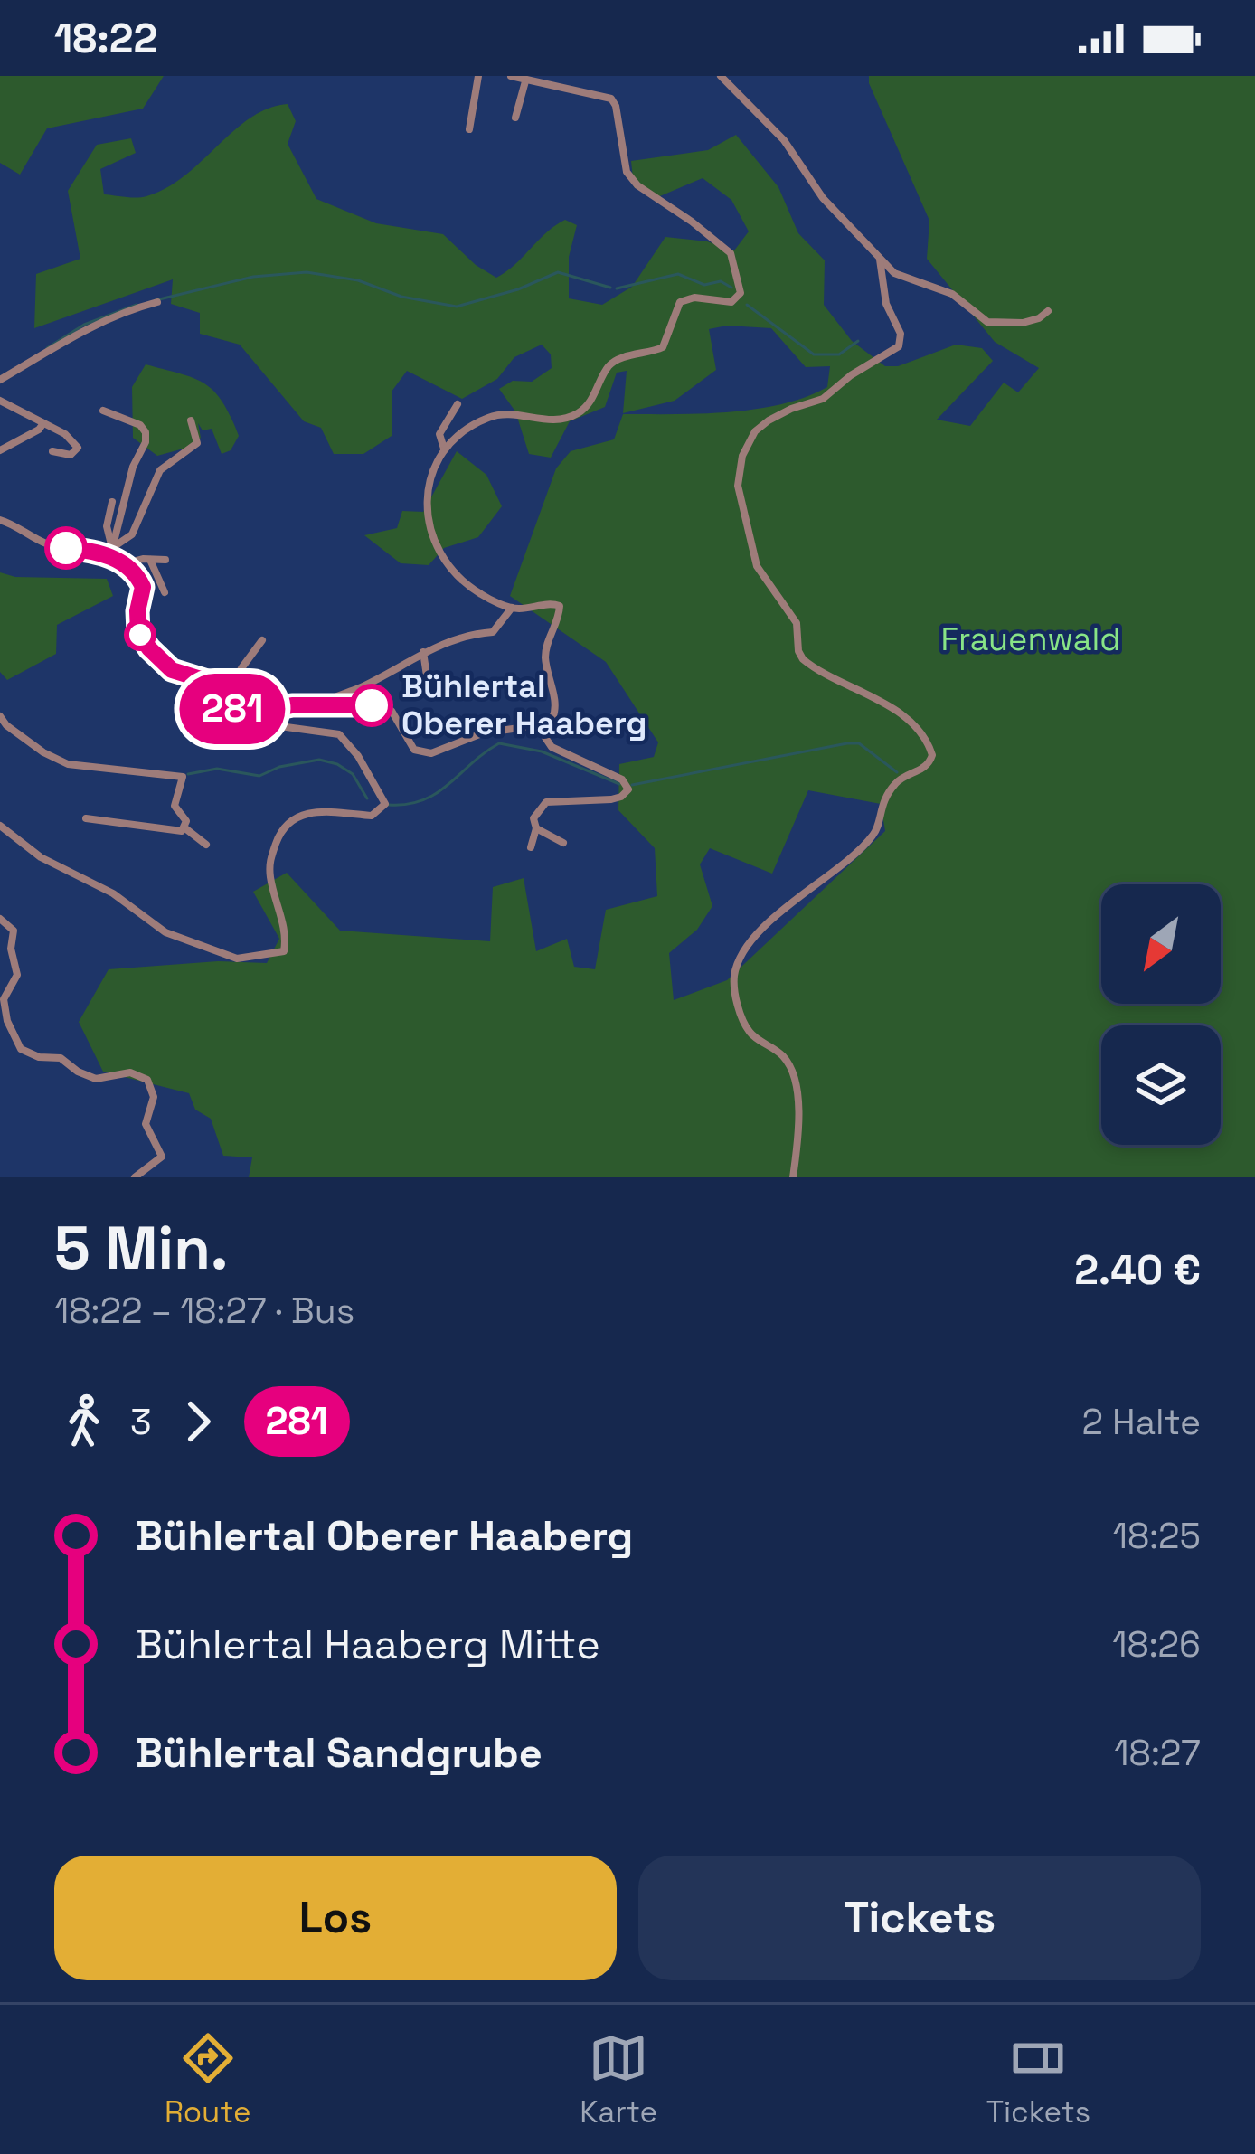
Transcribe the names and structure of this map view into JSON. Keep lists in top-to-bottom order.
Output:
{
  "parks": ["Frauenwald"],
  "places": ["Bühlertal Oberer Haaberg"],
  "lines": ["bus line 281"],
  "north": "bottom left",
  "page": {
    "status": "18:22",
    "on_map": "281",
    "heading": ["5 Min.", "18:22 – 18:27 · Bus", "2.40 €"],
    "legs": ["3", "281", "2 Halte"],
    "list": [
      {
        "name": "Bühlertal Oberer Haaberg",
        "value": "18:25"
      },
      {
        "name": "Bühlertal Haaberg Mitte",
        "value": "18:26"
      },
      {
        "name": "Bühlertal Sandgrube",
        "value": "18:27"
      }
    ],
    "buttons": ["Los", "Tickets"],
    "tabs": ["Route", "Karte", "Tickets"]
  }
}
